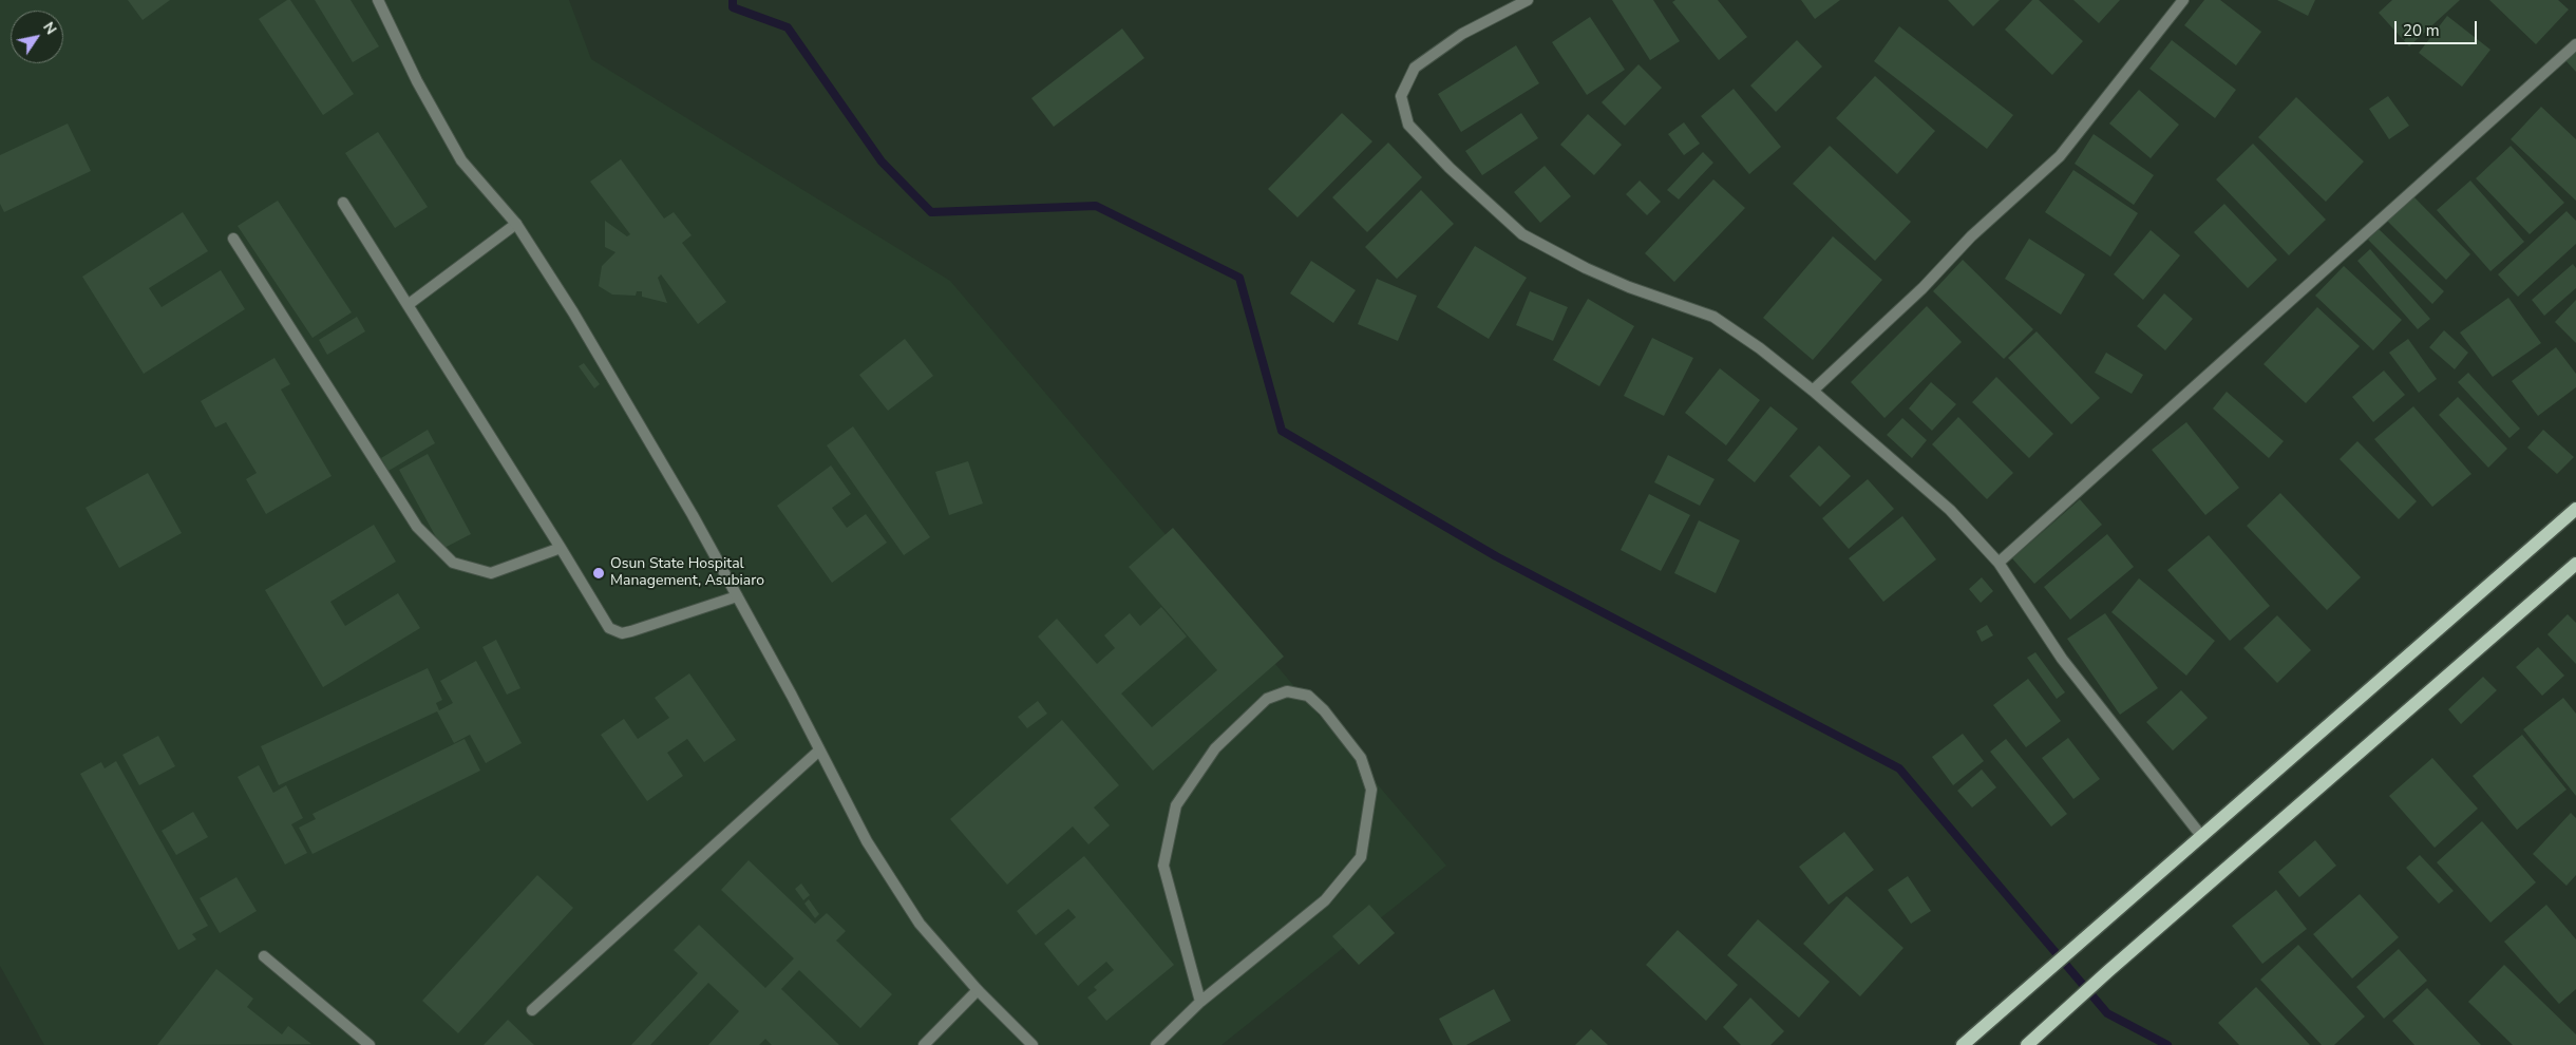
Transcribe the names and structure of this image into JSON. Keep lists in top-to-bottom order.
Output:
{
  "places": ["Osun State Hospital Management, Asubiaro"],
  "scale_bar": "20 m",
  "north": "top right"
}
